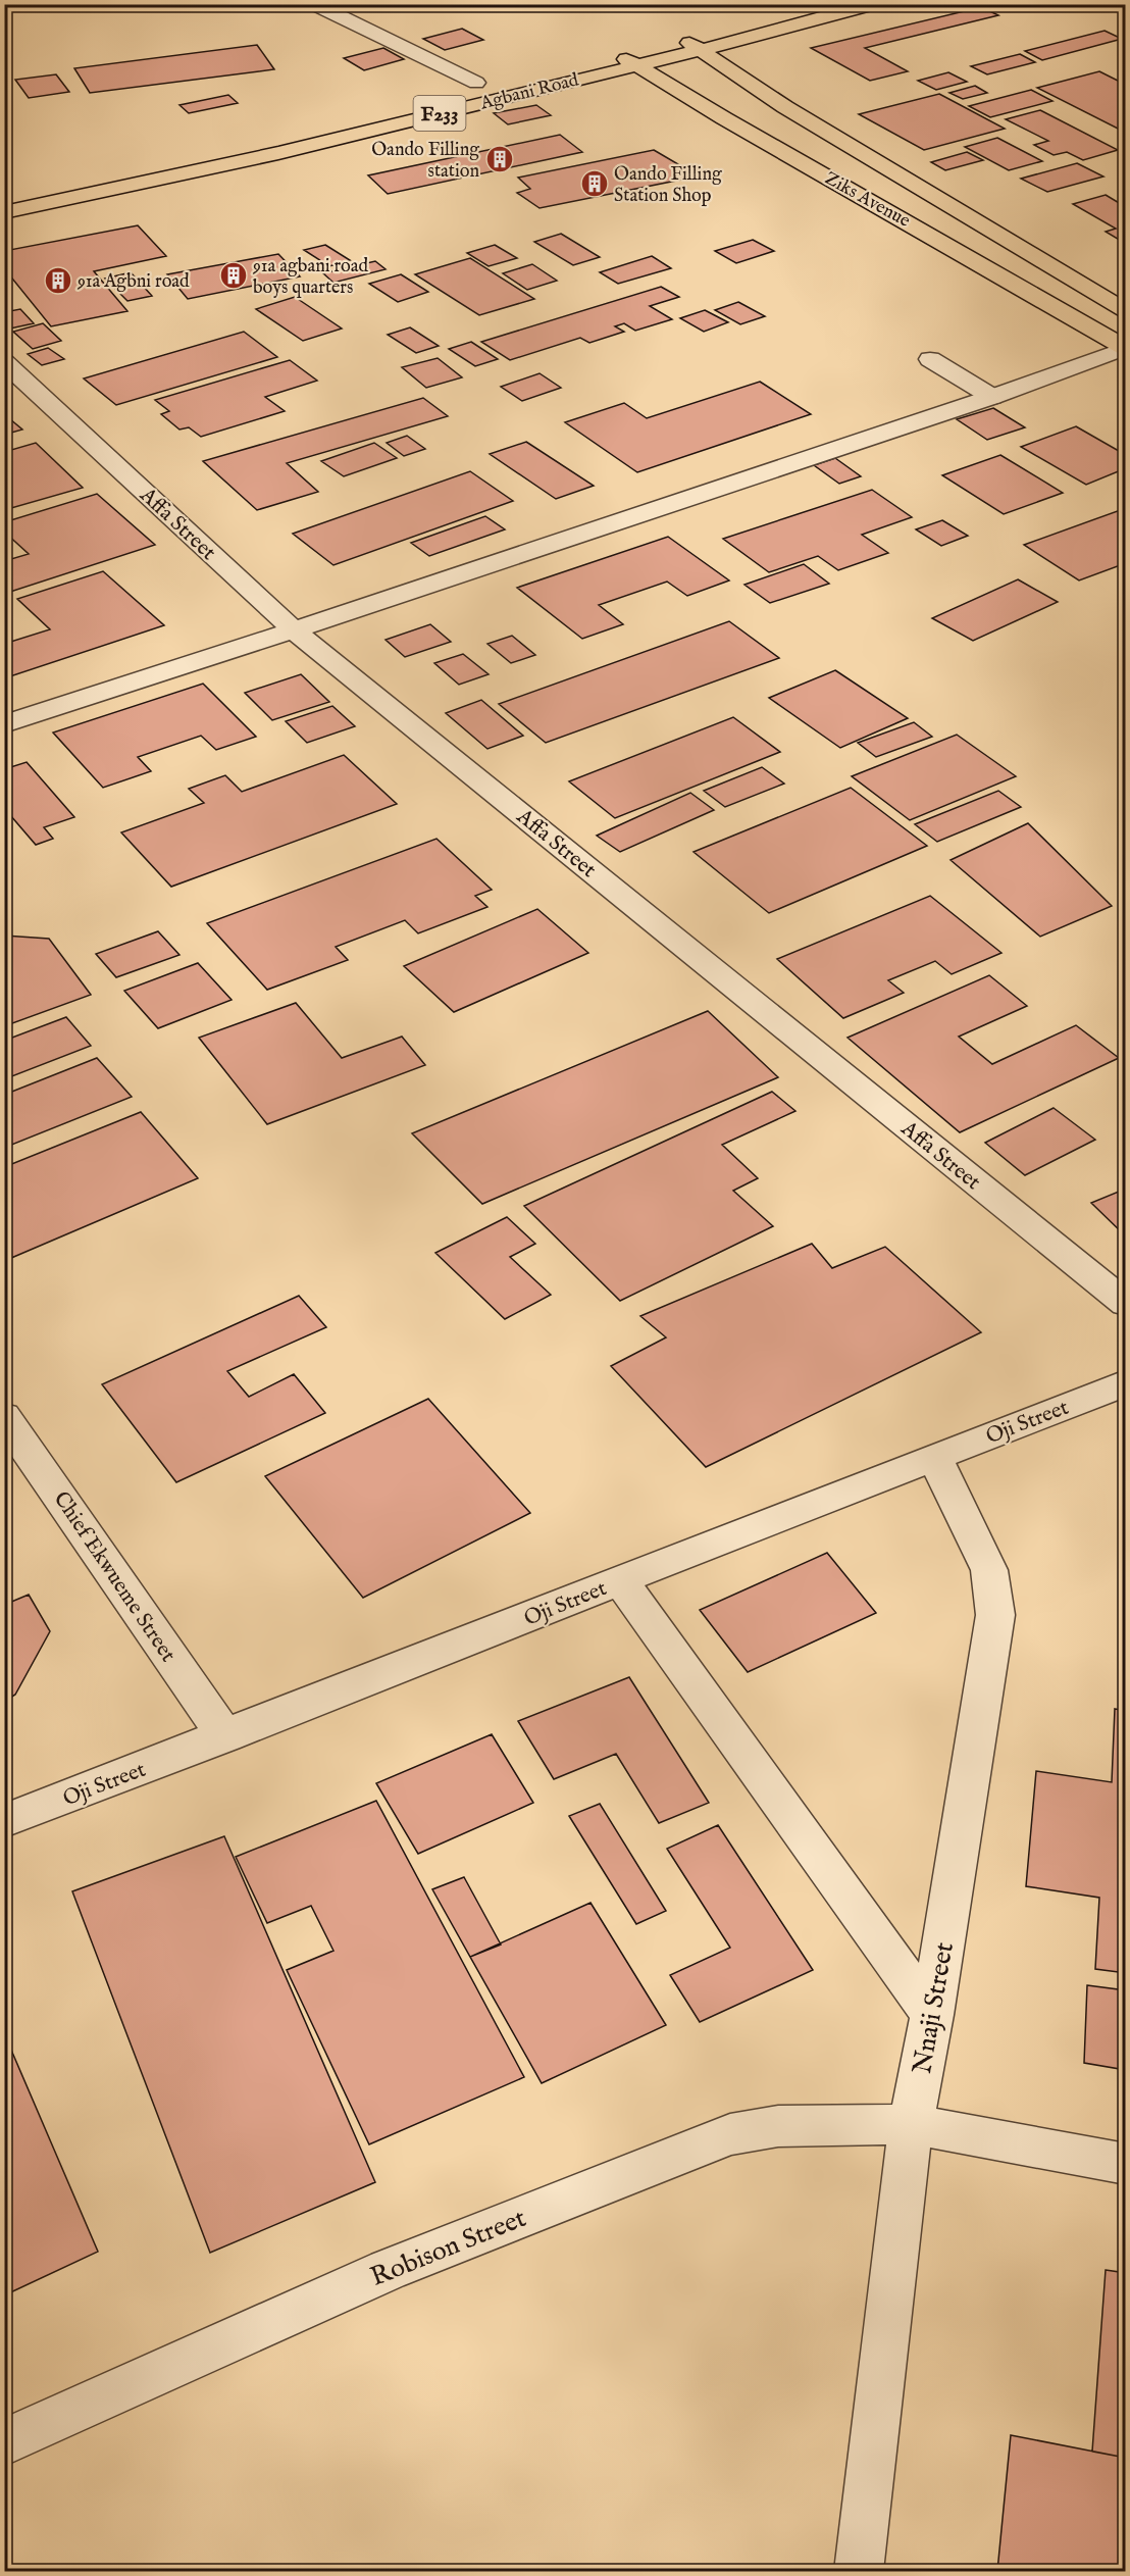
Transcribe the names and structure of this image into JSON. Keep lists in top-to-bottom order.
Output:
{
  "streets": {
    "main road": ["Agbani Road", "F233", "Ziks Avenue"],
    "street": [
      "Affa Street",
      "Oji Street",
      "Chief Ekwueme Street",
      "Nnaji Street",
      "Robison Street"
    ]
  },
  "crossings": [
    ["Agbani Road", "Ziks Avenue"],
    ["Oji Street", "Chief Ekwueme Street"],
    ["Oji Street", "Nnaji Street"],
    ["Nnaji Street", "Robison Street"]
  ],
  "places": {
    "building": [
      "Oando Filling station",
      "Oando Filling Station Shop",
      "91a agbani road boys quarters",
      "91a Agbni road"
    ]
  }
}
